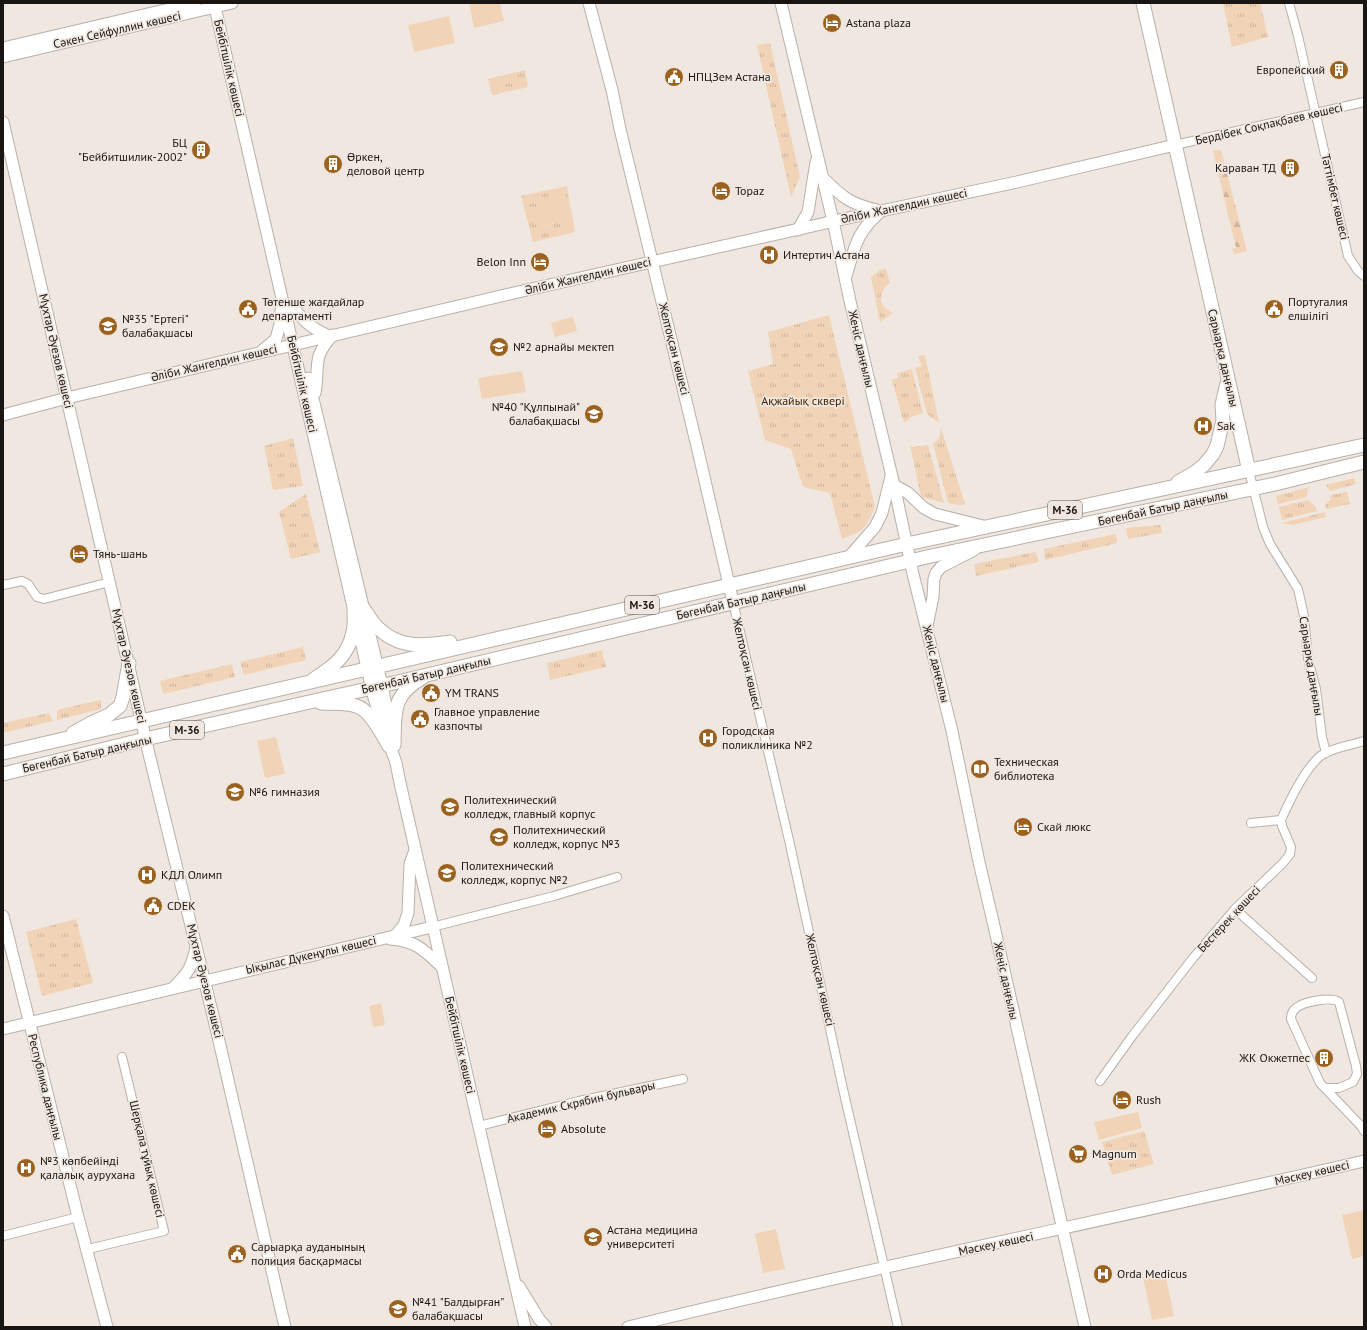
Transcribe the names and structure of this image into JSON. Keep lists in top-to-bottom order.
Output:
{
  "streets": {
    "main road": [
      "Сәкен Сейфуллин көшесі",
      "Бейбітшілік көшесі",
      "Әліби Жангелдин көшесі",
      "Желтоқсан көшесі",
      "Жеңіс даңғылы",
      "Мұхтар Әуезов көшесі",
      "Сарыарқа даңғылы",
      "Бөгенбай Батыр даңғылы",
      "M-36",
      "Ықылас Дүкенұлы көшесі",
      "Республика даңғылы",
      "Мәскеу көшесі"
    ],
    "street": [
      "Бердібек Соқпақбаев көшесі",
      "Тәттімбет көшесі",
      "Бестерек көшесі",
      "Академик Скрябин бульвары",
      "Шерқала тұйық көшесі"
    ]
  },
  "crossings": [
    ["Сәкен Сейфуллин көшесі", "Бейбітшілік көшесі"],
    ["Бейбітшілік көшесі", "Әліби Жангелдин көшесі"],
    ["Бейбітшілік көшесі", "Бөгенбай Батыр даңғылы"],
    ["Бейбітшілік көшесі", "Ықылас Дүкенұлы көшесі"],
    ["Бейбітшілік көшесі", "Академик Скрябин бульвары"],
    ["Бердібек Соқпақбаев көшесі", "Тәттімбет көшесі"],
    ["Бердібек Соқпақбаев көшесі", "Әліби Жангелдин көшесі"],
    ["Бердібек Соқпақбаев көшесі", "Сарыарқа даңғылы"],
    ["Әліби Жангелдин көшесі", "Желтоқсан көшесі"],
    ["Әліби Жангелдин көшесі", "Жеңіс даңғылы"],
    ["Әліби Жангелдин көшесі", "Мұхтар Әуезов көшесі"],
    ["Әліби Жангелдин көшесі", "Сарыарқа даңғылы"],
    ["Желтоқсан көшесі", "Бөгенбай Батыр даңғылы"],
    ["Желтоқсан көшесі", "Мәскеу көшесі"],
    ["Жеңіс даңғылы", "Бөгенбай Батыр даңғылы"],
    ["Жеңіс даңғылы", "Мәскеу көшесі"],
    ["Мұхтар Әуезов көшесі", "Бөгенбай Батыр даңғылы"],
    ["Мұхтар Әуезов көшесі", "Ықылас Дүкенұлы көшесі"],
    ["Сарыарқа даңғылы", "Бөгенбай Батыр даңғылы"],
    ["Ықылас Дүкенұлы көшесі", "Республика даңғылы"],
    ["Республика даңғылы", "Шерқала тұйық көшесі"]
  ],
  "parks": ["Ақжайық сквері"],
  "places": {
    "hotel": [
      "Astana plaza",
      "Topaz",
      "Belon Inn",
      "Тянь-шань",
      "Скай люкс",
      "Rush",
      "Absolute"
    ],
    "building": [
      "Европейский",
      "БЦ \"Бейбитшилик-2002\"",
      "Өркен, деловой центр",
      "Караван ТД",
      "ЖК Окжетпес"
    ],
    "public building": [
      "НПЦЗем Астана",
      "Төтенше жағдайлар департаменті",
      "Португалия елшілігі",
      "YM TRANS",
      "Главное управление казпочты",
      "CDEK",
      "Сарыарқа ауданының полиция басқармасы"
    ],
    "hospital": [
      "Интертич Астана",
      "Sak",
      "Городская поликлиника №2",
      "КДЛ Олимп",
      "№3 көпбейінді қалалық аурухана",
      "Orda Medicus"
    ],
    "school or university": [
      "№35 \"Ертегі\" балабақшасы",
      "№2 арнайы мектеп",
      "№40 \"Құлпынай\" балабақшасы",
      "№6 гимназия",
      "Политехнический колледж, главный корпус",
      "Политехнический колледж, корпус №3",
      "Политехнический колледж, корпус №2",
      "Астана медицина университеті",
      "№41 \"Балдырған\" балабақшасы"
    ],
    "library": ["Техническая библиотека"],
    "supermarket": ["Magnum"]
  }
}
